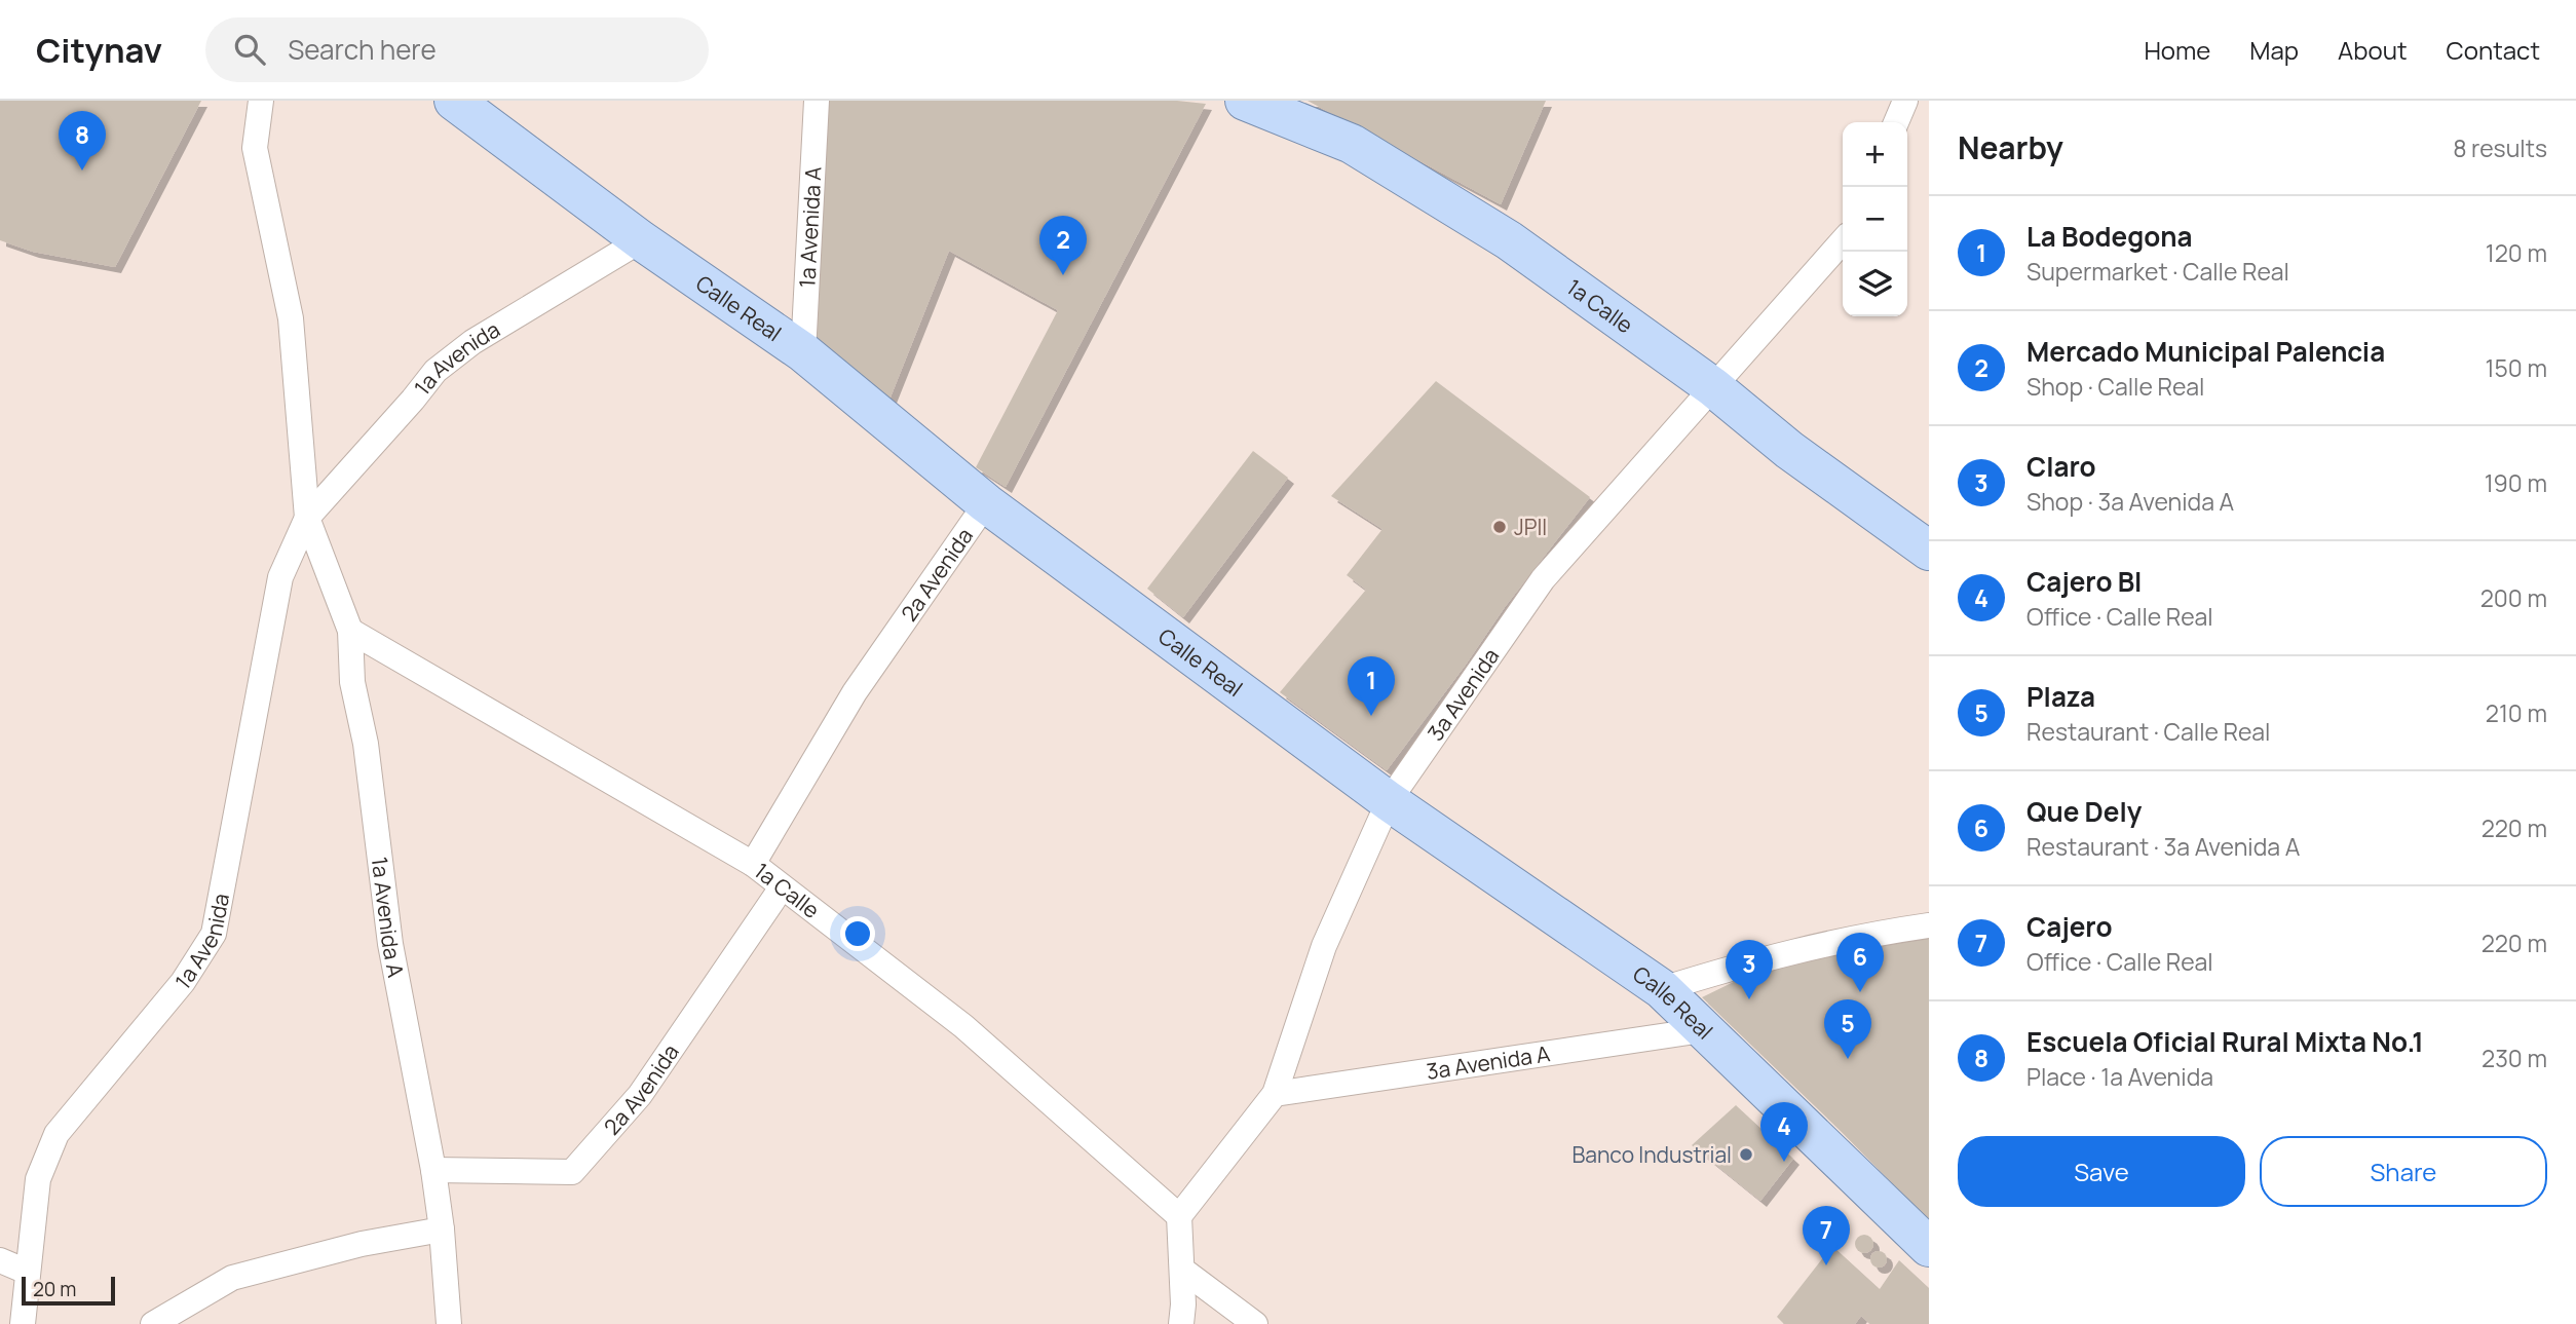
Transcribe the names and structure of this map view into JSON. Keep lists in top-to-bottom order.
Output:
{
  "streets": {
    "main road": ["1a Calle", "Calle Real"],
    "street": [
      "1a Avenida A",
      "1a Avenida",
      "2a Avenida",
      "3a Avenida",
      "3a Avenida A"
    ]
  },
  "crossings": [
    ["1a Avenida A", "1a Calle"],
    ["1a Avenida A", "Calle Real"],
    ["1a Avenida A", "1a Avenida"],
    ["1a Avenida A", "2a Avenida"],
    ["1a Calle", "2a Avenida"],
    ["1a Calle", "3a Avenida"],
    ["Calle Real", "1a Avenida"],
    ["Calle Real", "2a Avenida"],
    ["Calle Real", "3a Avenida"],
    ["Calle Real", "3a Avenida A"],
    ["3a Avenida", "3a Avenida A"]
  ],
  "places": ["JPII", "Banco Industrial"],
  "scale_bar": "20 m",
  "page": {
    "header": "Citynav",
    "search": "Search here",
    "nav": [
      "Home",
      "Map",
      "About",
      "Contact"
    ],
    "heading": ["Nearby", "8 results"],
    "pins": [
      "8",
      "2",
      "1",
      "6",
      "3",
      "5",
      "4",
      "7"
    ],
    "map_buttons": ["+", "−"],
    "list": [
      {
        "mark": "1",
        "name": "La Bodegona",
        "note": "Supermarket · Calle Real",
        "value": "120 m"
      },
      {
        "mark": "2",
        "name": "Mercado Municipal Palencia",
        "note": "Shop · Calle Real",
        "value": "150 m"
      },
      {
        "mark": "3",
        "name": "Claro",
        "note": "Shop · 3a Avenida A",
        "value": "190 m"
      },
      {
        "mark": "4",
        "name": "Cajero BI",
        "note": "Office · Calle Real",
        "value": "200 m"
      },
      {
        "mark": "5",
        "name": "Plaza",
        "note": "Restaurant · Calle Real",
        "value": "210 m"
      },
      {
        "mark": "6",
        "name": "Que Dely",
        "note": "Restaurant · 3a Avenida A",
        "value": "220 m"
      },
      {
        "mark": "7",
        "name": "Cajero",
        "note": "Office · Calle Real",
        "value": "220 m"
      },
      {
        "mark": "8",
        "name": "Escuela Oficial Rural Mixta No.1",
        "note": "Place · 1a Avenida",
        "value": "230 m"
      }
    ],
    "buttons": ["Save", "Share"],
    "scale": "20 m"
  }
}
